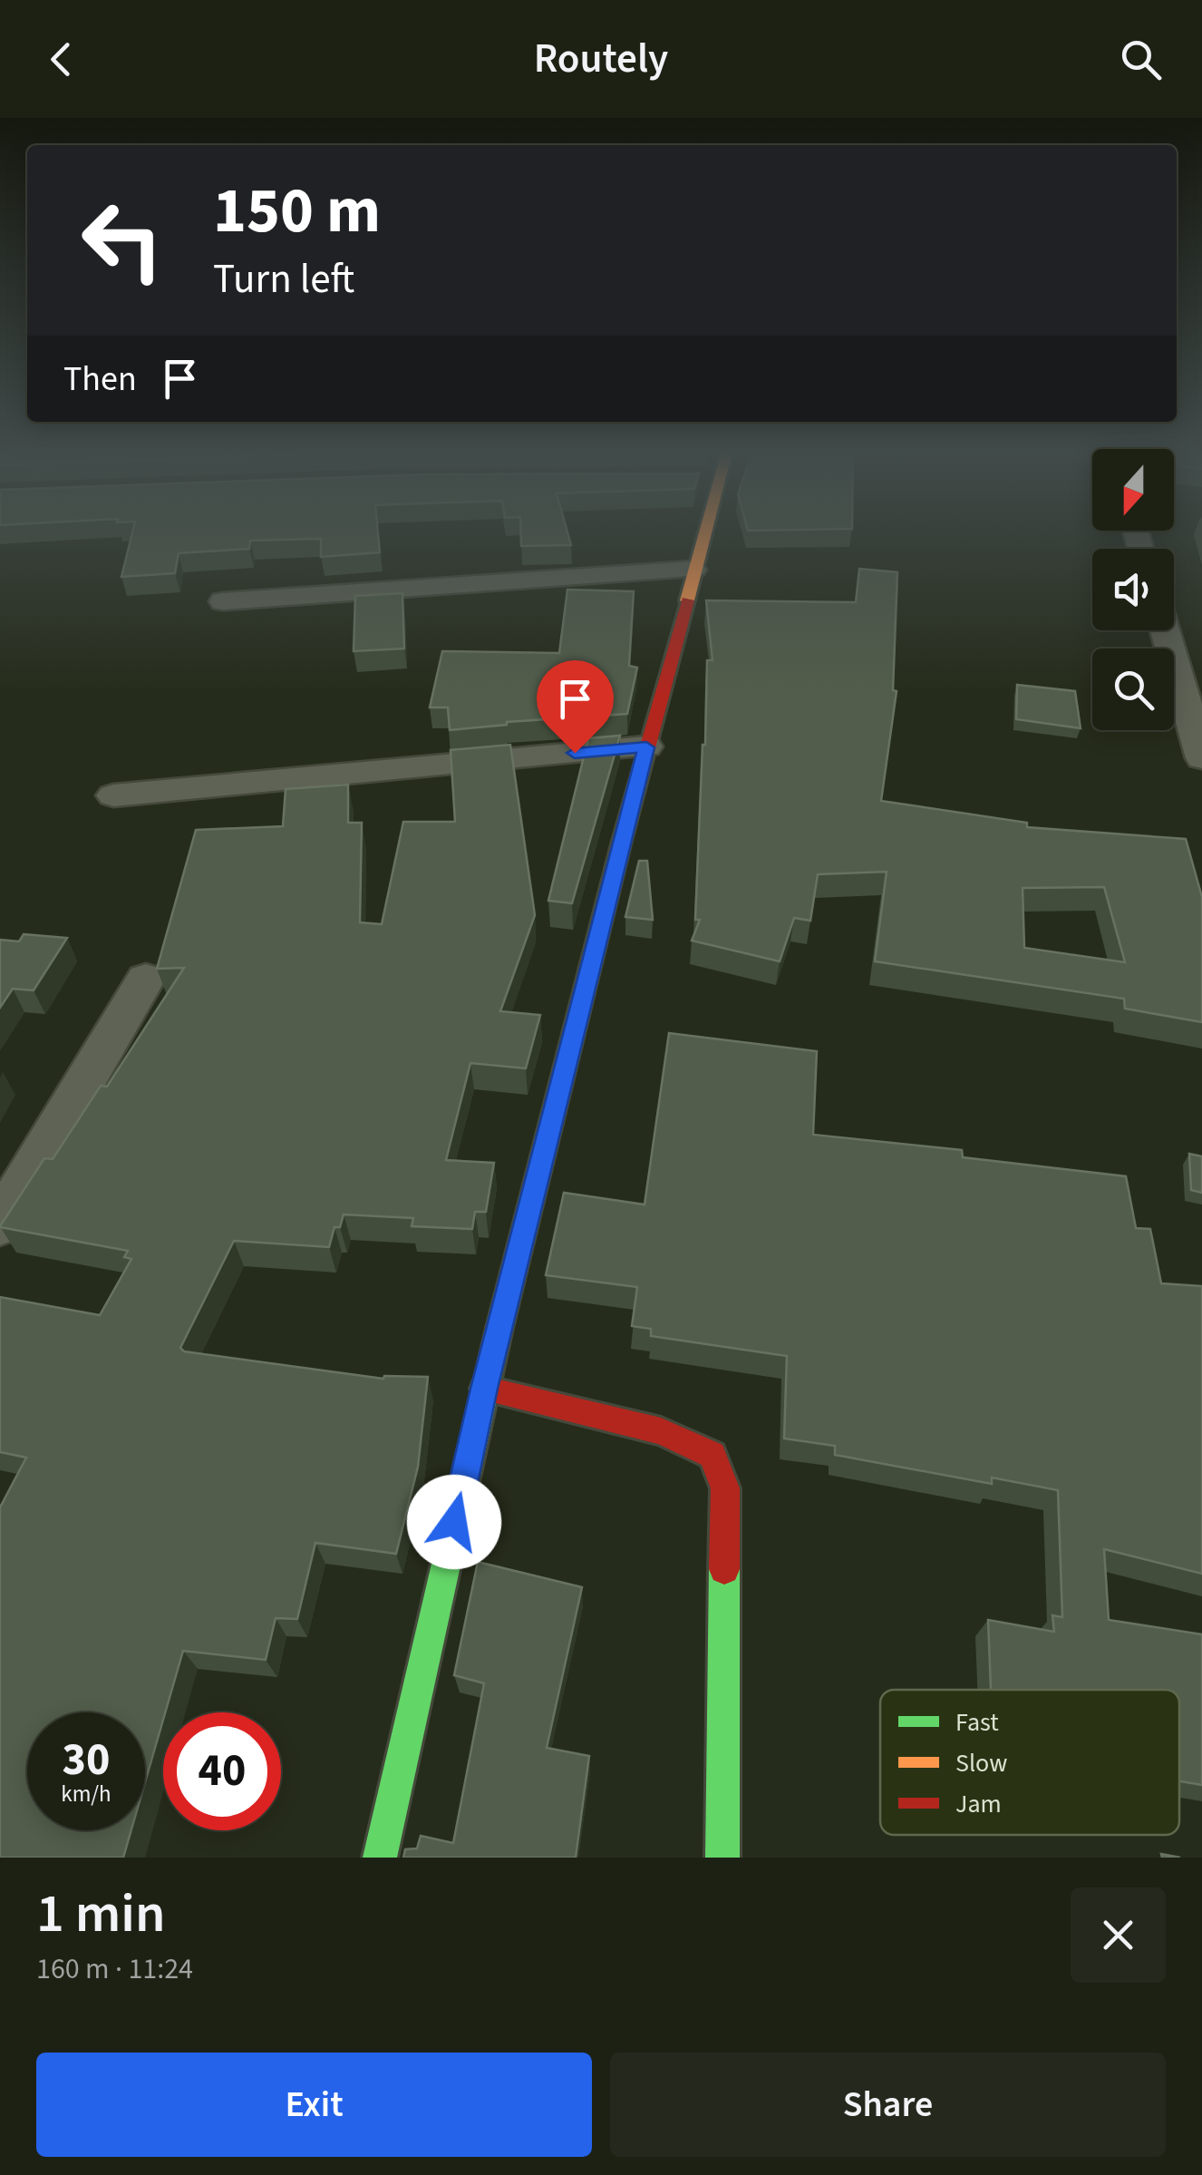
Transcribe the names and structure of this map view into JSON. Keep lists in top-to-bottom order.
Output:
{
  "legend": ["Fast", "Slow", "Jam"],
  "north": "bottom",
  "page": {
    "header": "Routely",
    "turn": ["150 m", "Turn left"],
    "then": "Then",
    "speed": "30 km/h",
    "limit": "40",
    "heading": ["1 min", "160 m · 11:24"],
    "buttons": ["Exit", "Share"]
  }
}
